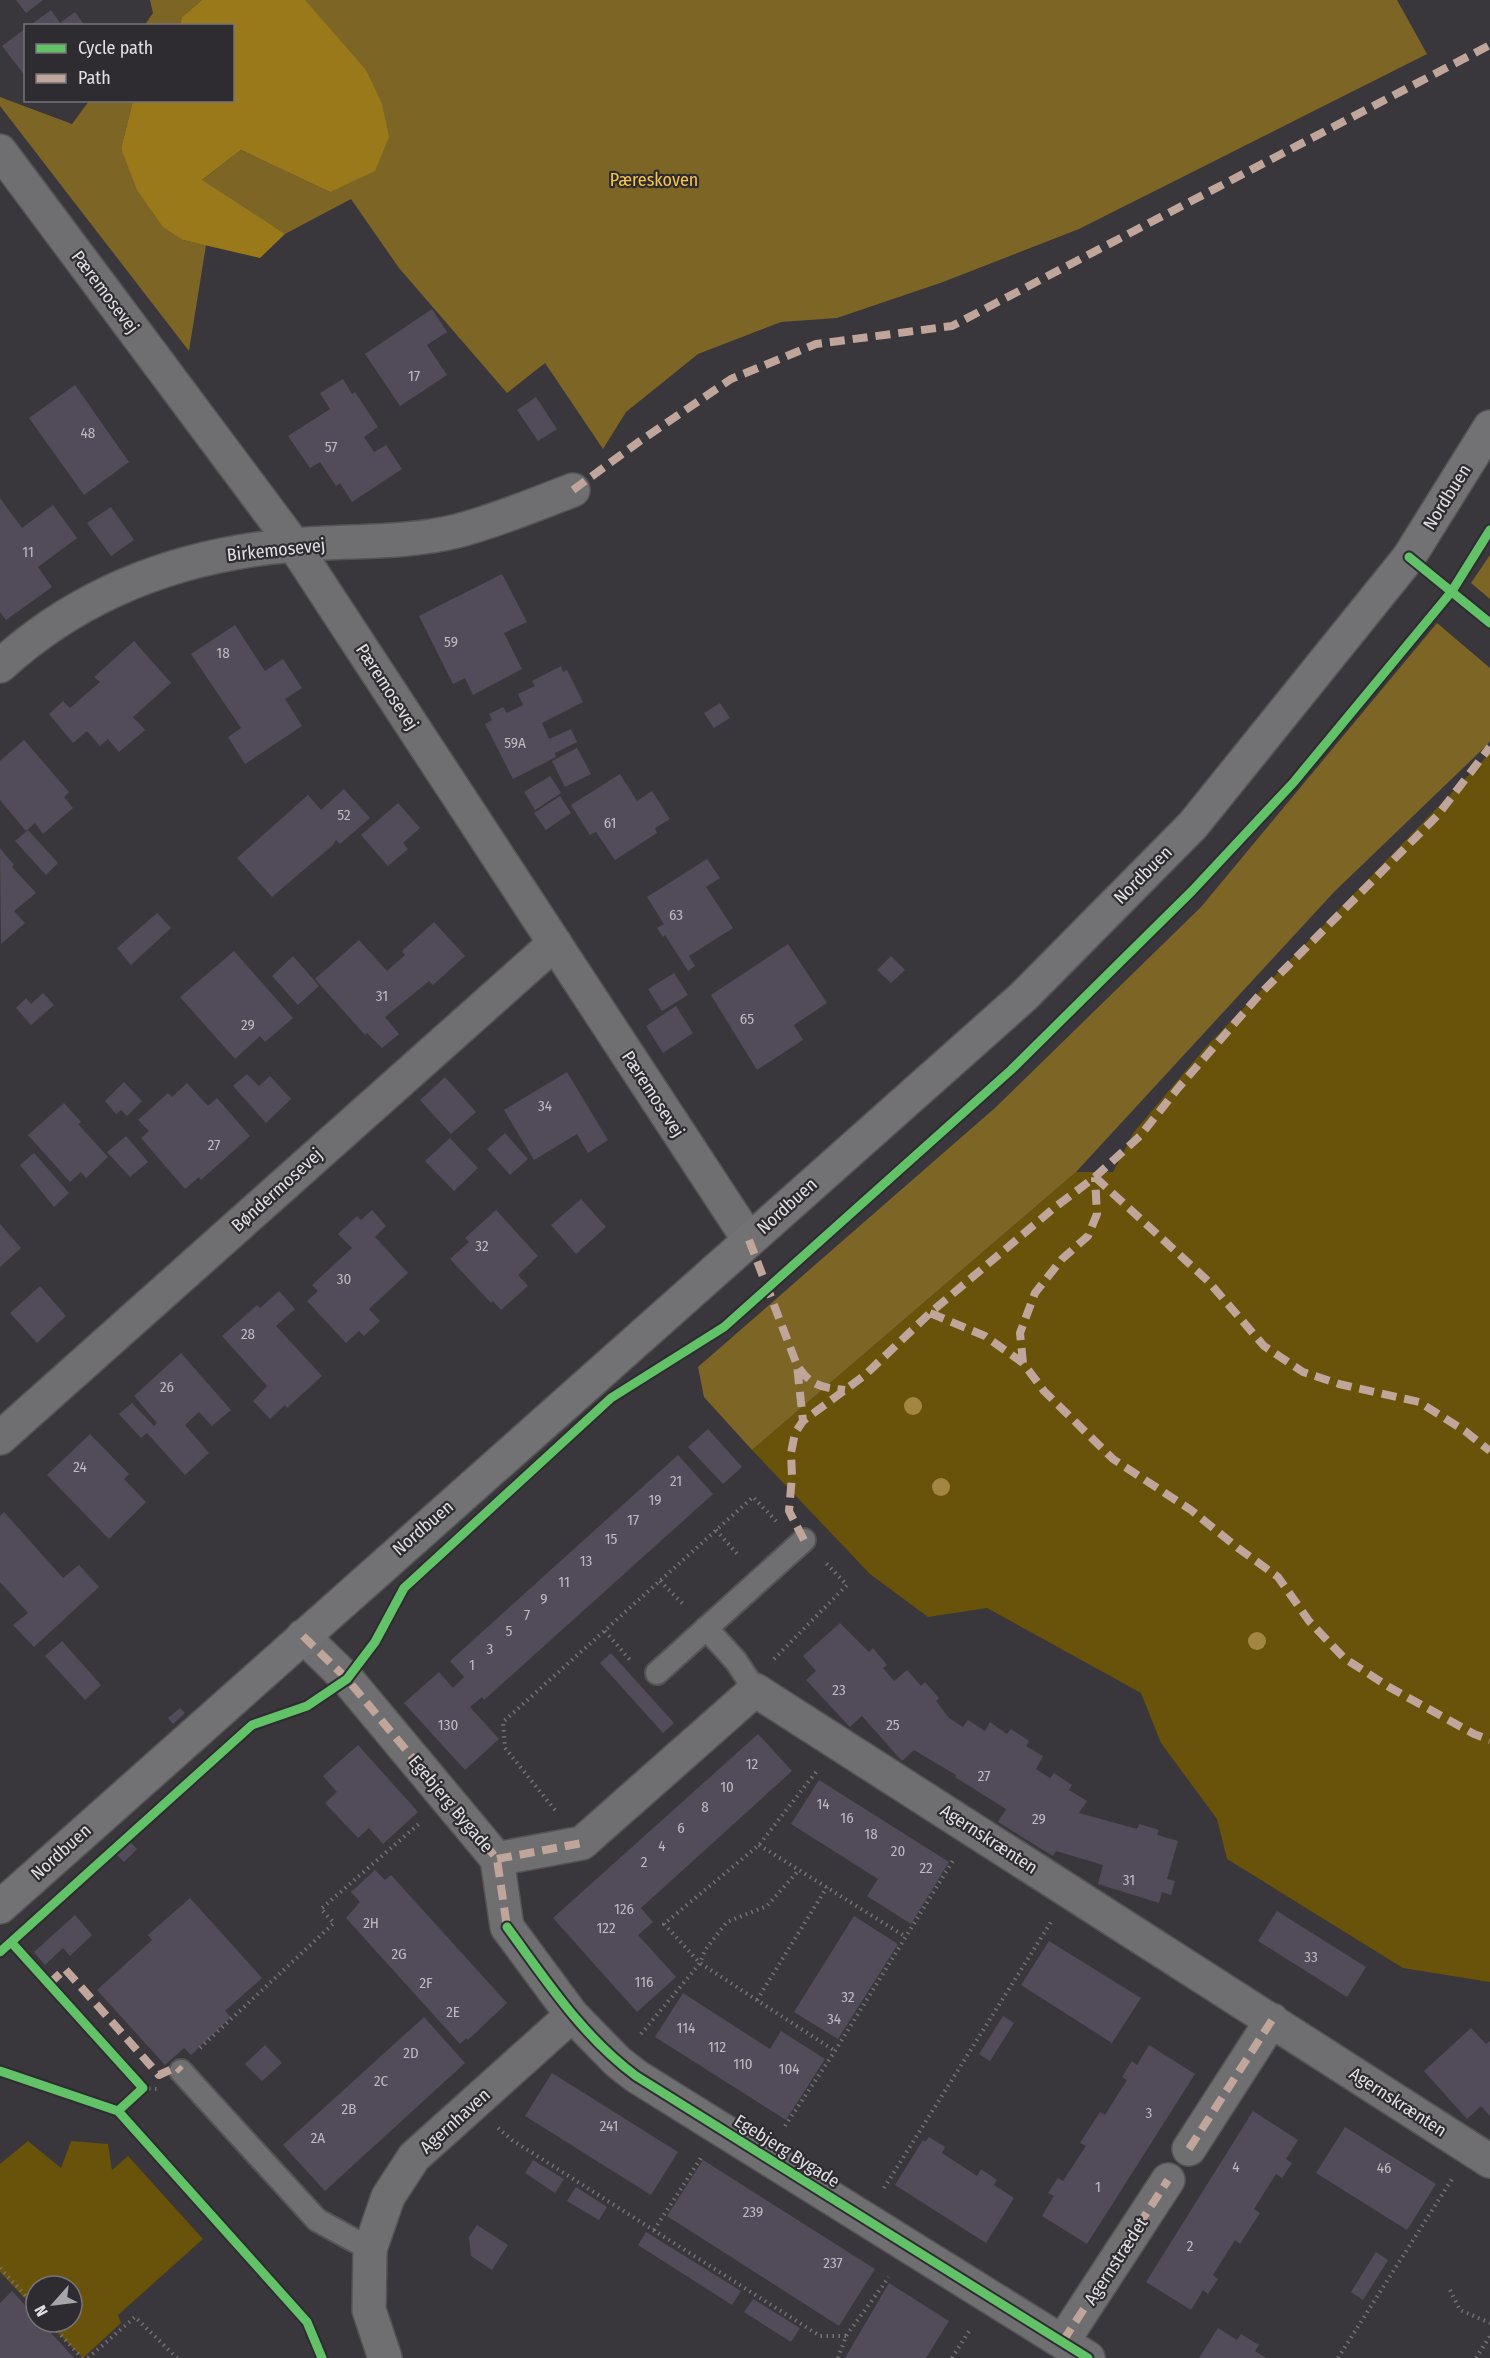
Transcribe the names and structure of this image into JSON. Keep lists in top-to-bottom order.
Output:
{
  "streets": {
    "street": [
      "Pæremosevej",
      "Nordbuen",
      "Birkemosevej",
      "Bøndermosevej",
      "Egebjerg Bygade",
      "Agernskrænten",
      "Agernhaven",
      "Agernstrædet"
    ]
  },
  "crossings": [
    ["Pæremosevej", "Nordbuen"],
    ["Pæremosevej", "Birkemosevej"],
    ["Pæremosevej", "Bøndermosevej"],
    ["Nordbuen", "Egebjerg Bygade"],
    ["Egebjerg Bygade", "Agernhaven"],
    ["Egebjerg Bygade", "Agernstrædet"]
  ],
  "parks": ["Pæreskoven"],
  "house_numbers": [
    "17",
    "48",
    "57",
    "11",
    "59",
    "18",
    "59A",
    "52",
    "61",
    "63",
    "31",
    "65",
    "29",
    "34",
    "27",
    "32",
    "30",
    "28",
    "26",
    "24",
    "21",
    "19",
    "17",
    "15",
    "13",
    "11",
    "9",
    "7",
    "5",
    "3",
    "1",
    "23",
    "130",
    "25",
    "12",
    "27",
    "10",
    "14",
    "8",
    "16",
    "29",
    "6",
    "18",
    "4",
    "20",
    "2",
    "22",
    "31",
    "126",
    "2H",
    "122",
    "2G",
    "33",
    "116",
    "2F",
    "32",
    "2E",
    "34",
    "114",
    "112",
    "2D",
    "110",
    "104",
    "2C",
    "2B",
    "3",
    "241",
    "2A",
    "4",
    "46",
    "1",
    "239",
    "2",
    "237"
  ],
  "legend": ["Cycle path", "Path"],
  "north": "bottom left"
}
